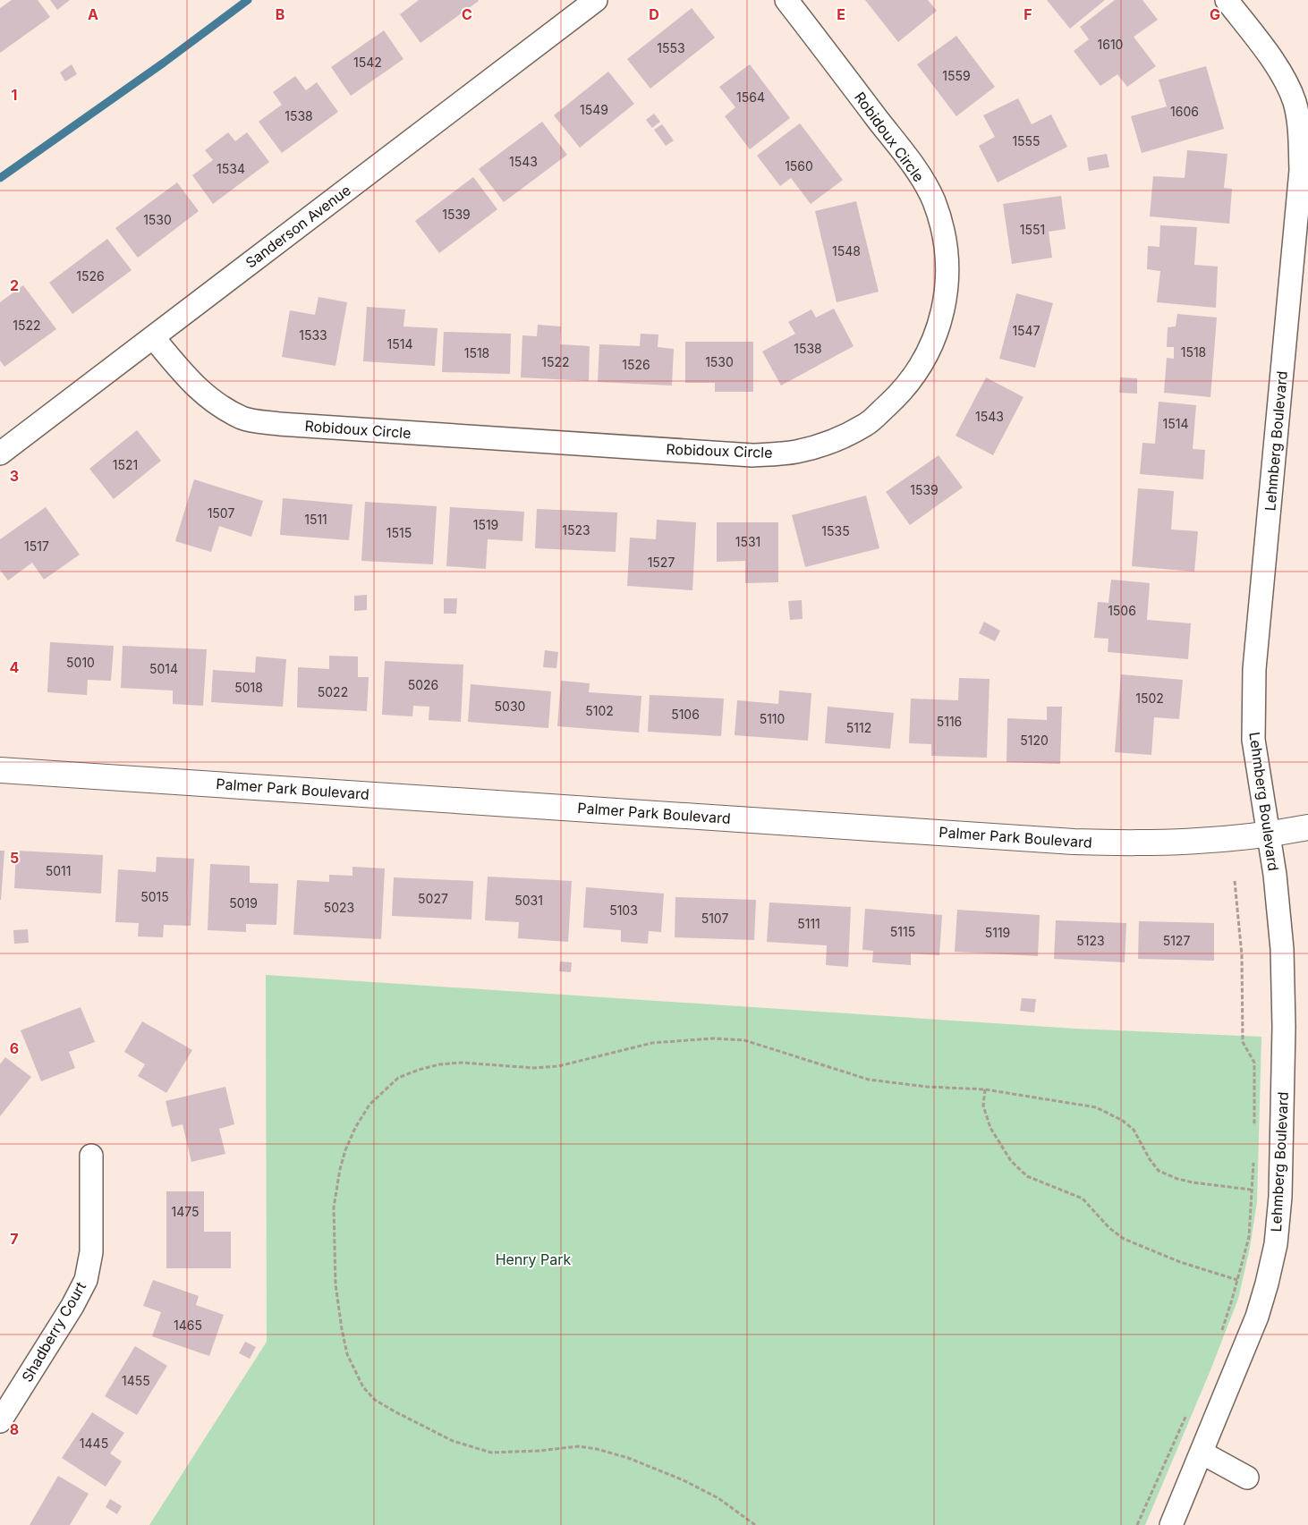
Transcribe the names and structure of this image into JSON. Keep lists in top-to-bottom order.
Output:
{
  "streets": {
    "main road": ["Palmer Park Boulevard"],
    "street": [
      "Robidoux Circle",
      "Sanderson Avenue",
      "Lehmberg Boulevard",
      "Shadberry Court"
    ]
  },
  "crossings": [
    ["Robidoux Circle", "Sanderson Avenue"],
    ["Lehmberg Boulevard", "Palmer Park Boulevard"]
  ],
  "parks": ["Henry Park"],
  "house_numbers": [
    "1610",
    "1553",
    "1542",
    "1559",
    "1564",
    "1549",
    "1606",
    "1538",
    "1555",
    "1543",
    "1560",
    "1534",
    "1539",
    "1530",
    "1551",
    "1548",
    "1526",
    "1522",
    "1547",
    "1533",
    "1514",
    "1538",
    "1518",
    "1518",
    "1522",
    "1530",
    "1526",
    "1543",
    "1514",
    "1521",
    "1539",
    "1507",
    "1511",
    "1519",
    "1523",
    "1535",
    "1515",
    "1531",
    "1517",
    "1527",
    "1506",
    "5010",
    "5014",
    "5026",
    "5018",
    "5022",
    "1502",
    "5030",
    "5102",
    "5106",
    "5110",
    "5116",
    "5112",
    "5120",
    "5011",
    "5015",
    "5027",
    "5031",
    "5019",
    "5023",
    "5103",
    "5107",
    "5111",
    "5115",
    "5119",
    "5123",
    "5127",
    "1475",
    "1465",
    "1455",
    "1445"
  ],
  "grid": {
    "columns": [
      "A",
      "B",
      "C",
      "D",
      "E",
      "F",
      "G"
    ],
    "rows": [
      "1",
      "2",
      "3",
      "4",
      "5",
      "6",
      "7",
      "8"
    ]
  }
}
